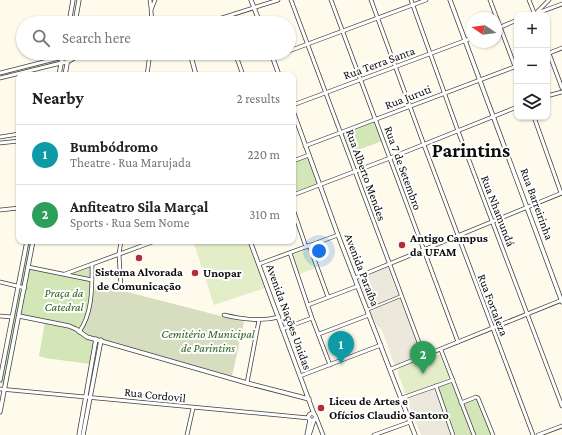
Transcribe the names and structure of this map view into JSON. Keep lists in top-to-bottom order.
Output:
{
  "streets": {
    "street": [
      "Rua Terra Santa",
      "Rua Juruti",
      "Rua 7 de Setembro",
      "Rua Alberto Mendes",
      "Rua Barreirinha",
      "Rua Nhamundá",
      "Avenida Paraíba",
      "Rua Fortaleza",
      "Avenida Nações Unidas",
      "Rua Cordovil"
    ]
  },
  "crossings": [
    ["Rua Terra Santa", "Rua 7 de Setembro"],
    ["Rua Terra Santa", "Rua Alberto Mendes"],
    ["Rua Terra Santa", "Rua Barreirinha"],
    ["Rua Terra Santa", "Rua Nhamundá"],
    ["Rua Terra Santa", "Rua Fortaleza"],
    ["Rua Juruti", "Rua 7 de Setembro"],
    ["Rua Juruti", "Rua Alberto Mendes"],
    ["Rua Juruti", "Rua Barreirinha"],
    ["Rua Juruti", "Rua Nhamundá"],
    ["Rua Juruti", "Avenida Paraíba"],
    ["Rua Juruti", "Rua Fortaleza"],
    ["Avenida Nações Unidas", "Rua Cordovil"]
  ],
  "districts": ["Parintins"],
  "parks": ["Praça da Catedral", "Cemitério Municipal de Parintins"],
  "places": [
    "Antigo Campus da UFAM",
    "Sistema Alvorada de Comunicação",
    "Unopar",
    "Liceu de Artes e Ofícios Claudio Santoro"
  ],
  "north": "left",
  "page": {
    "map_buttons": ["+", "−"],
    "search": "Search here",
    "heading": ["Nearby", "2 results"],
    "list": [
      {
        "mark": "1",
        "name": "Bumbódromo",
        "note": "Theatre · Rua Marujada",
        "value": "220 m"
      },
      {
        "mark": "2",
        "name": "Anfiteatro Sila Marçal",
        "note": "Sports · Rua Sem Nome",
        "value": "310 m"
      }
    ],
    "pins": ["1", "2"]
  }
}
